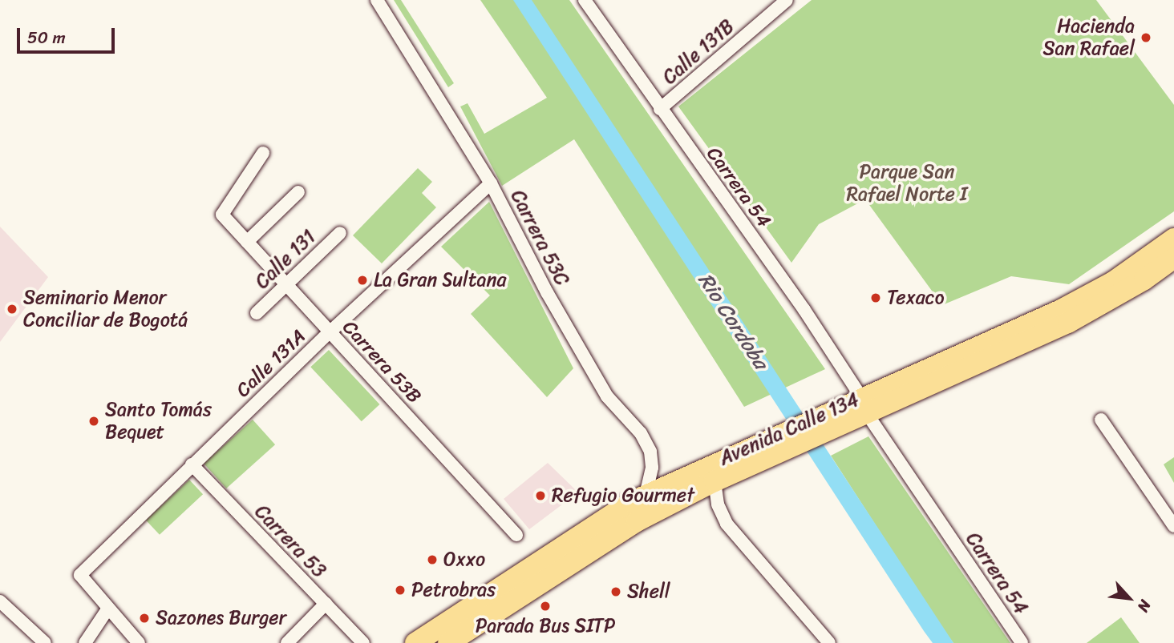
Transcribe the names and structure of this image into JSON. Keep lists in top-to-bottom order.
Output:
{
  "streets": {
    "main road": ["Avenida Calle 134"],
    "street": [
      "Calle 131B",
      "Carrera 54",
      "Carrera 53C",
      "Calle 131",
      "Carrera 53B",
      "Calle 131A",
      "Carrera 53"
    ]
  },
  "crossings": [
    ["Calle 131B", "Carrera 54"],
    ["Carrera 54", "Avenida Calle 134"],
    ["Carrera 53C", "Calle 131A"],
    ["Carrera 53C", "Avenida Calle 134"],
    ["Calle 131", "Carrera 53B"],
    ["Carrera 53B", "Calle 131A"],
    ["Calle 131A", "Carrera 53"]
  ],
  "water": ["Rio Cordoba"],
  "parks": ["Parque San Rafael Norte I"],
  "places": [
    "Hacienda San Rafael",
    "La Gran Sultana",
    "Texaco",
    "Seminario Menor Conciliar de Bogotá",
    "Santo Tomás Bequet",
    "Refugio Gourmet",
    "Oxxo",
    "Petrobras",
    "Shell",
    "Parada Bus SITP",
    "Sazones Burger"
  ],
  "scale_bar": "50 m",
  "north": "bottom right"
}
